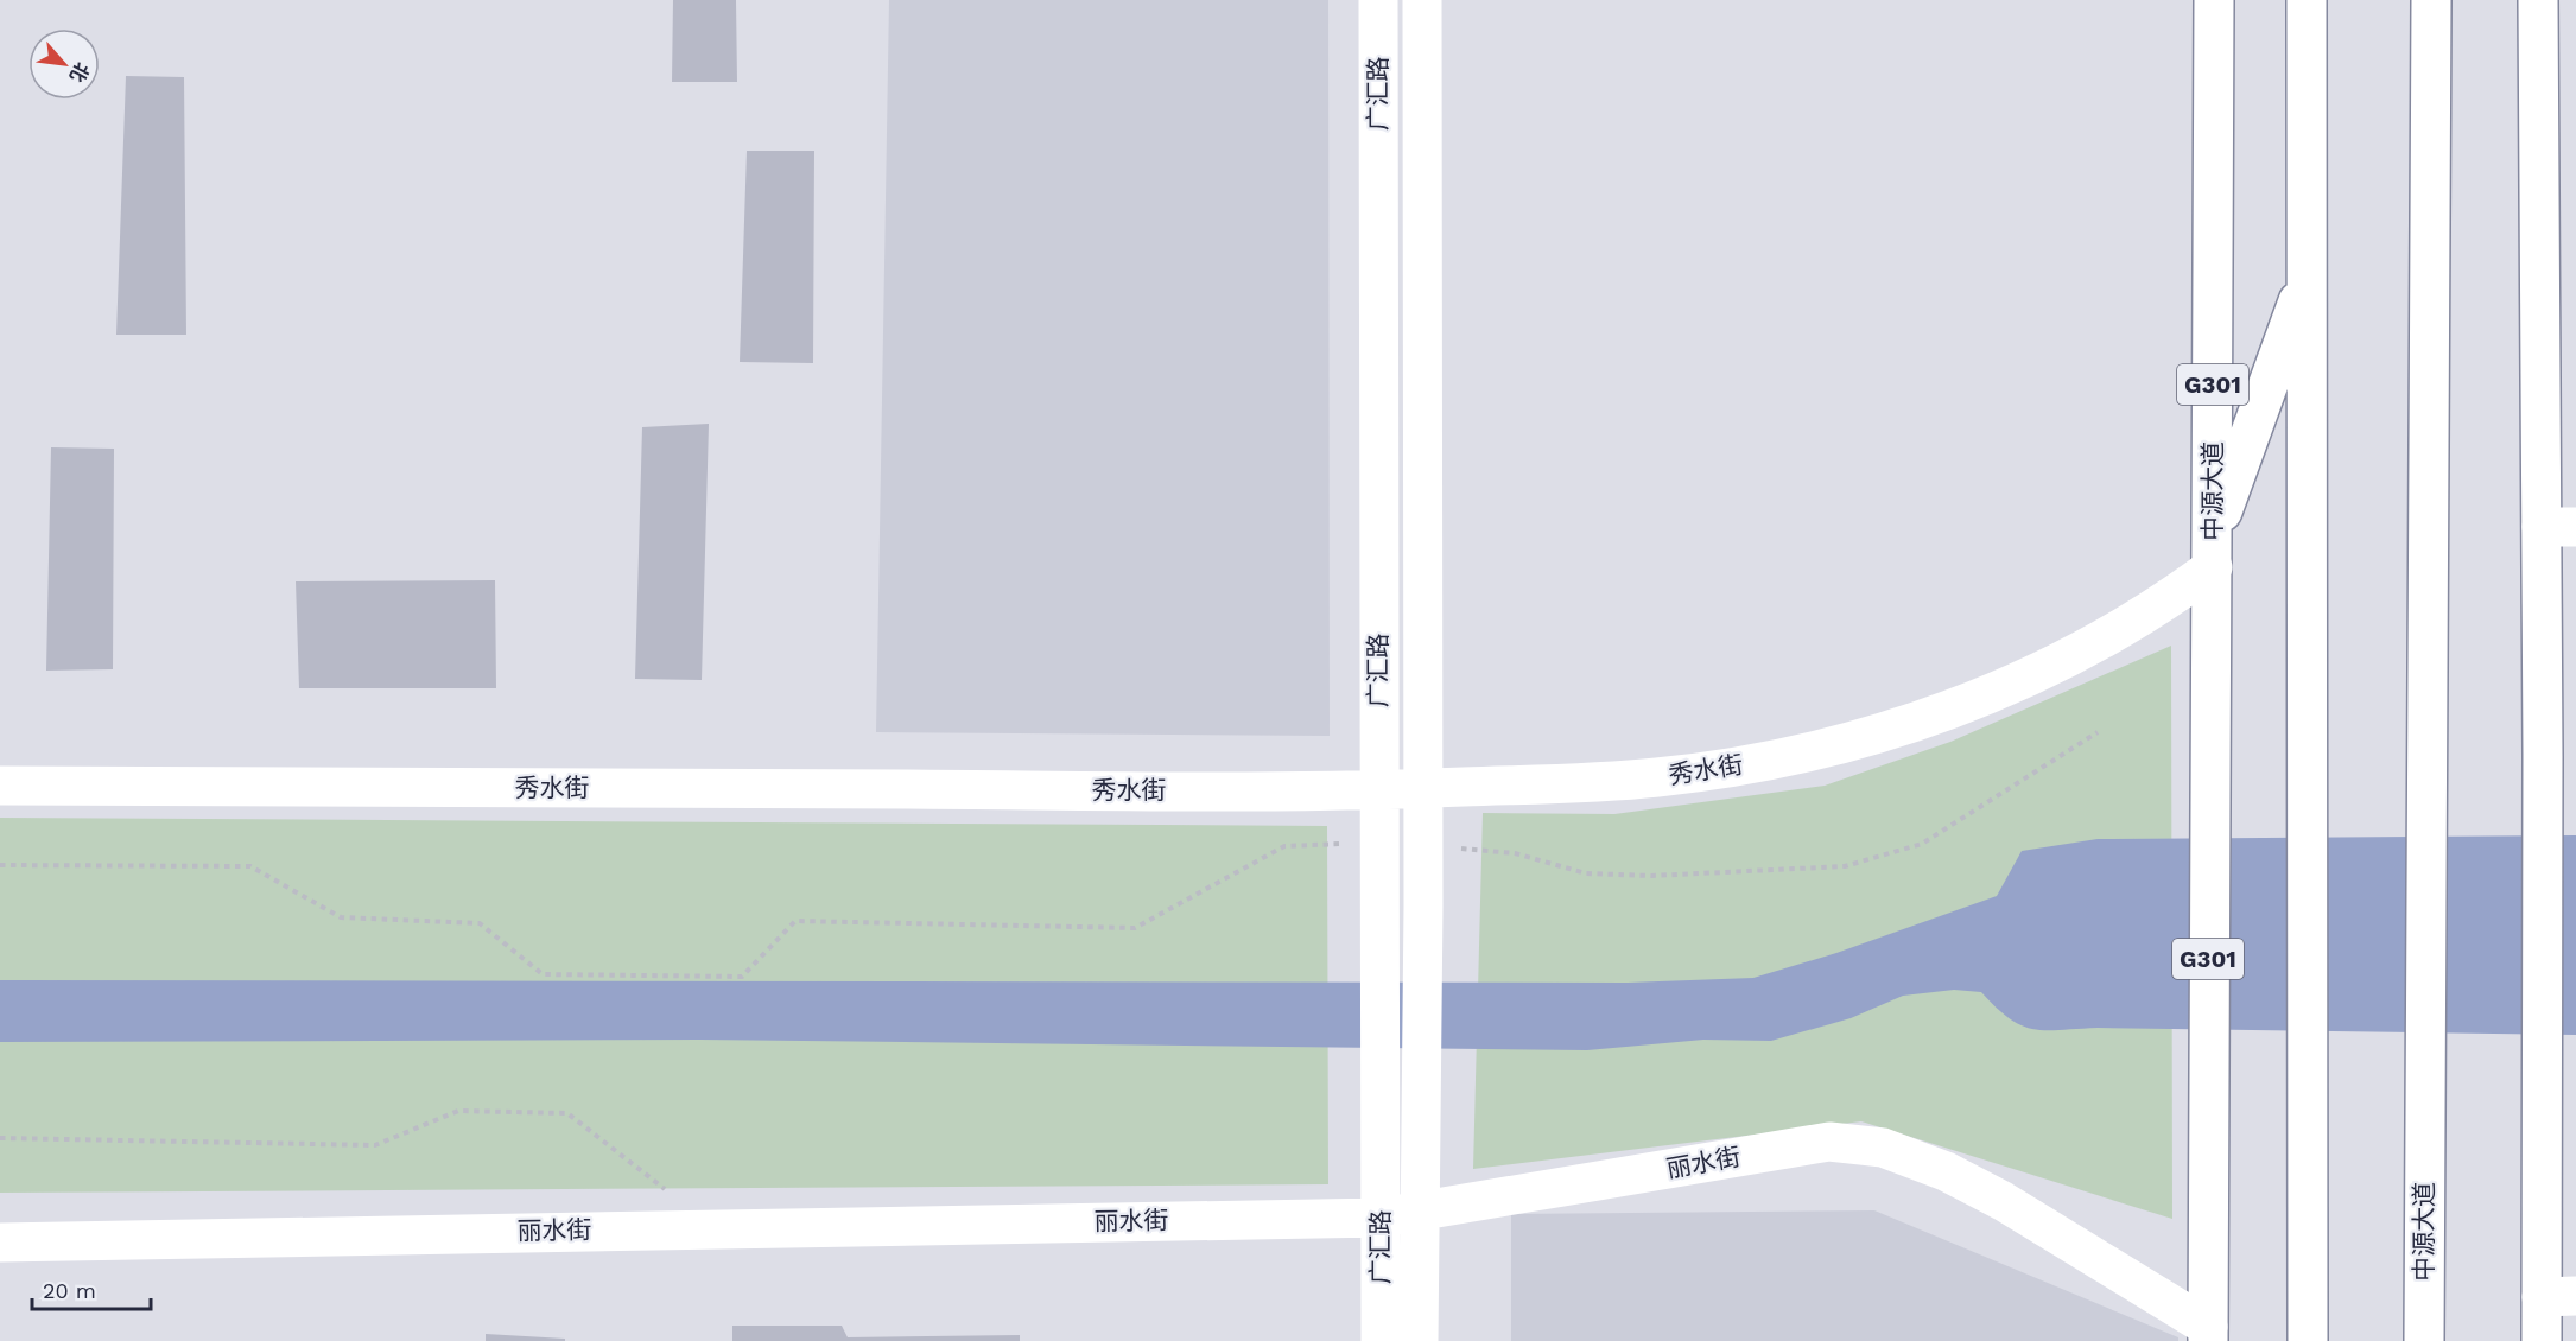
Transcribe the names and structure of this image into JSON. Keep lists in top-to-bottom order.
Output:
{
  "streets": {
    "main road": [
      "广汇路",
      "G301",
      "中源大道",
      "秀水街",
      "丽水街"
    ]
  },
  "crossings": [
    ["广汇路", "秀水街"],
    ["广汇路", "丽水街"],
    ["中源大道", "秀水街"],
    ["中源大道", "丽水街"]
  ],
  "scale_bar": "20 m",
  "north": "bottom right"
}
